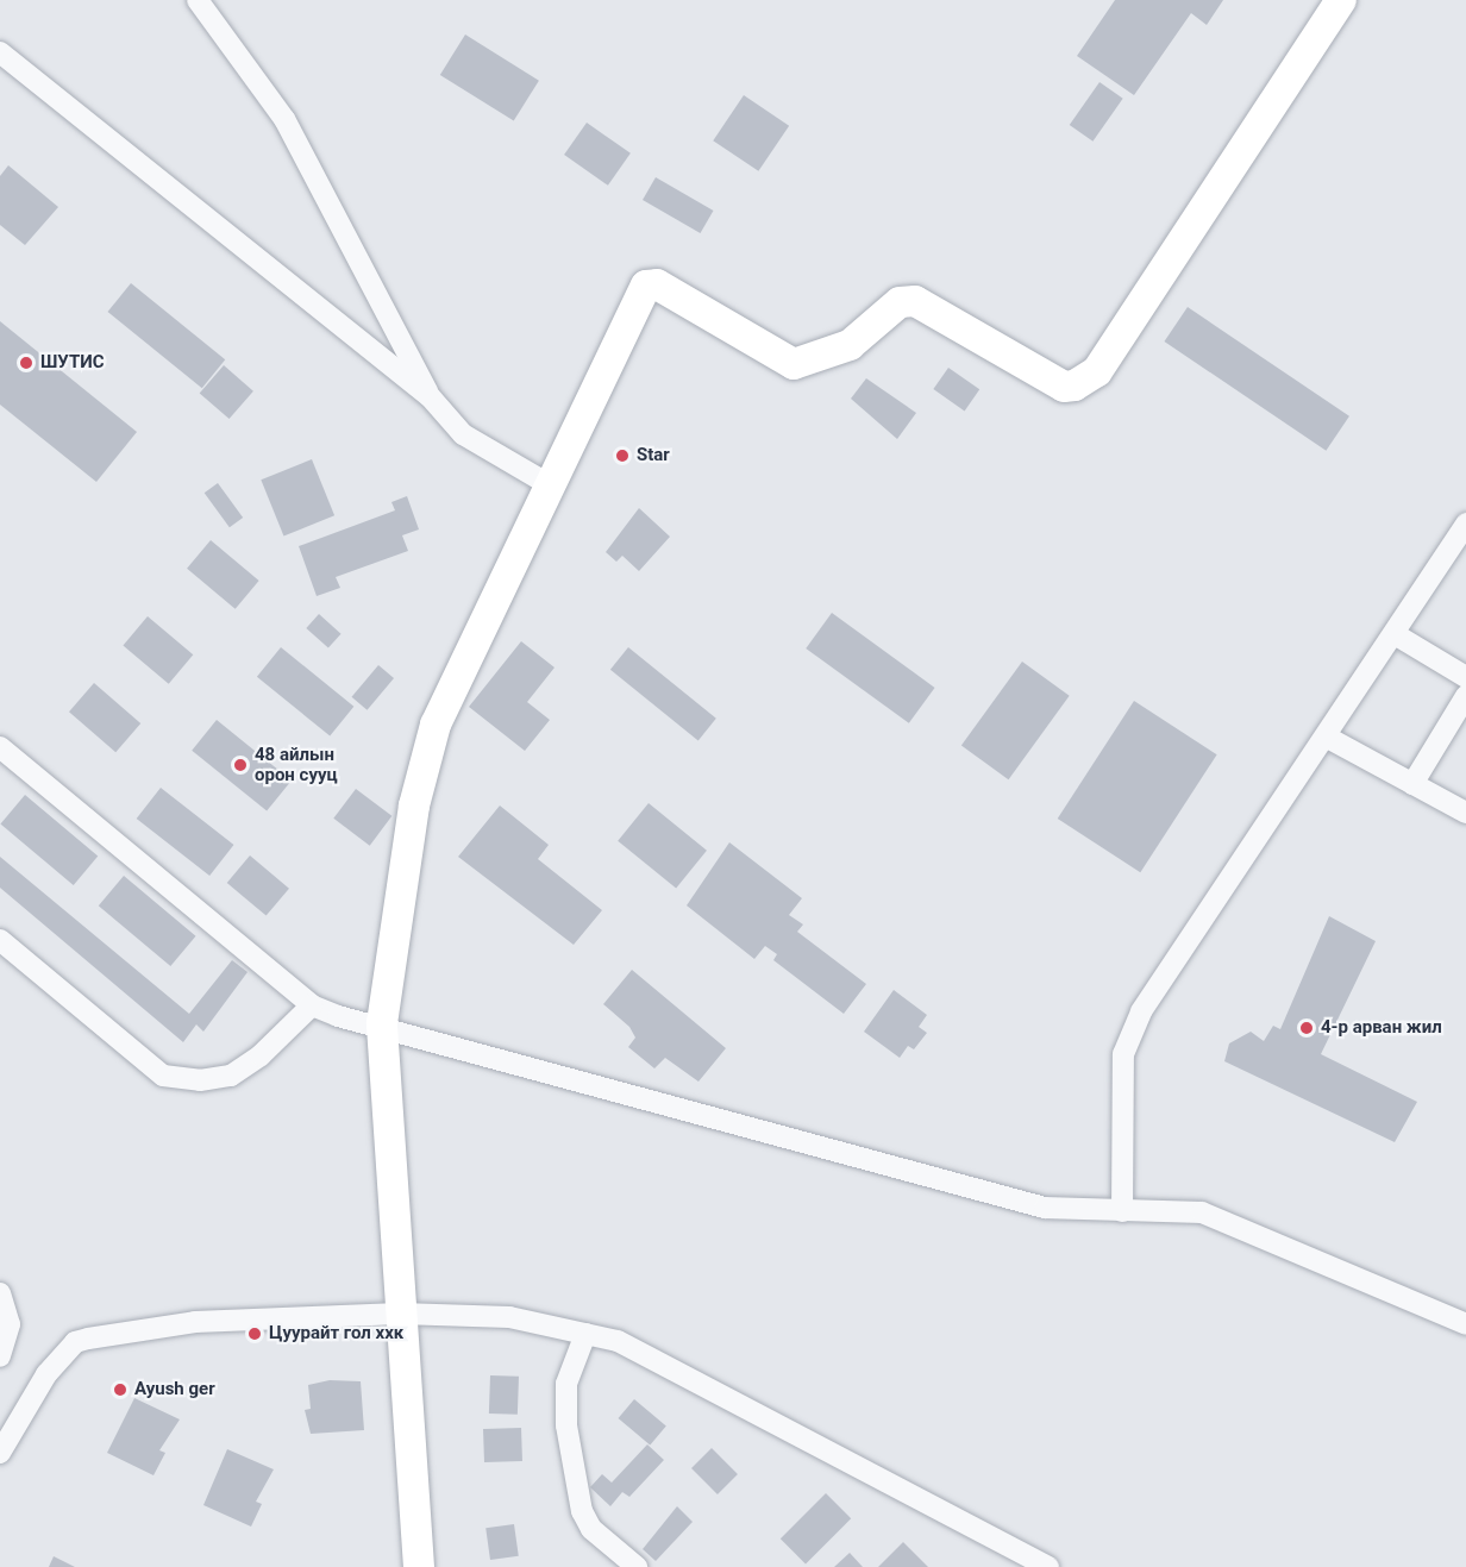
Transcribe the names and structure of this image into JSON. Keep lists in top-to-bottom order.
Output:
{
  "places": [
    "ШУТИС",
    "Star",
    "48 айлын орон сууц",
    "4-р арван жил",
    "Цуурайт гол ххк",
    "Ayush ger"
  ]
}
